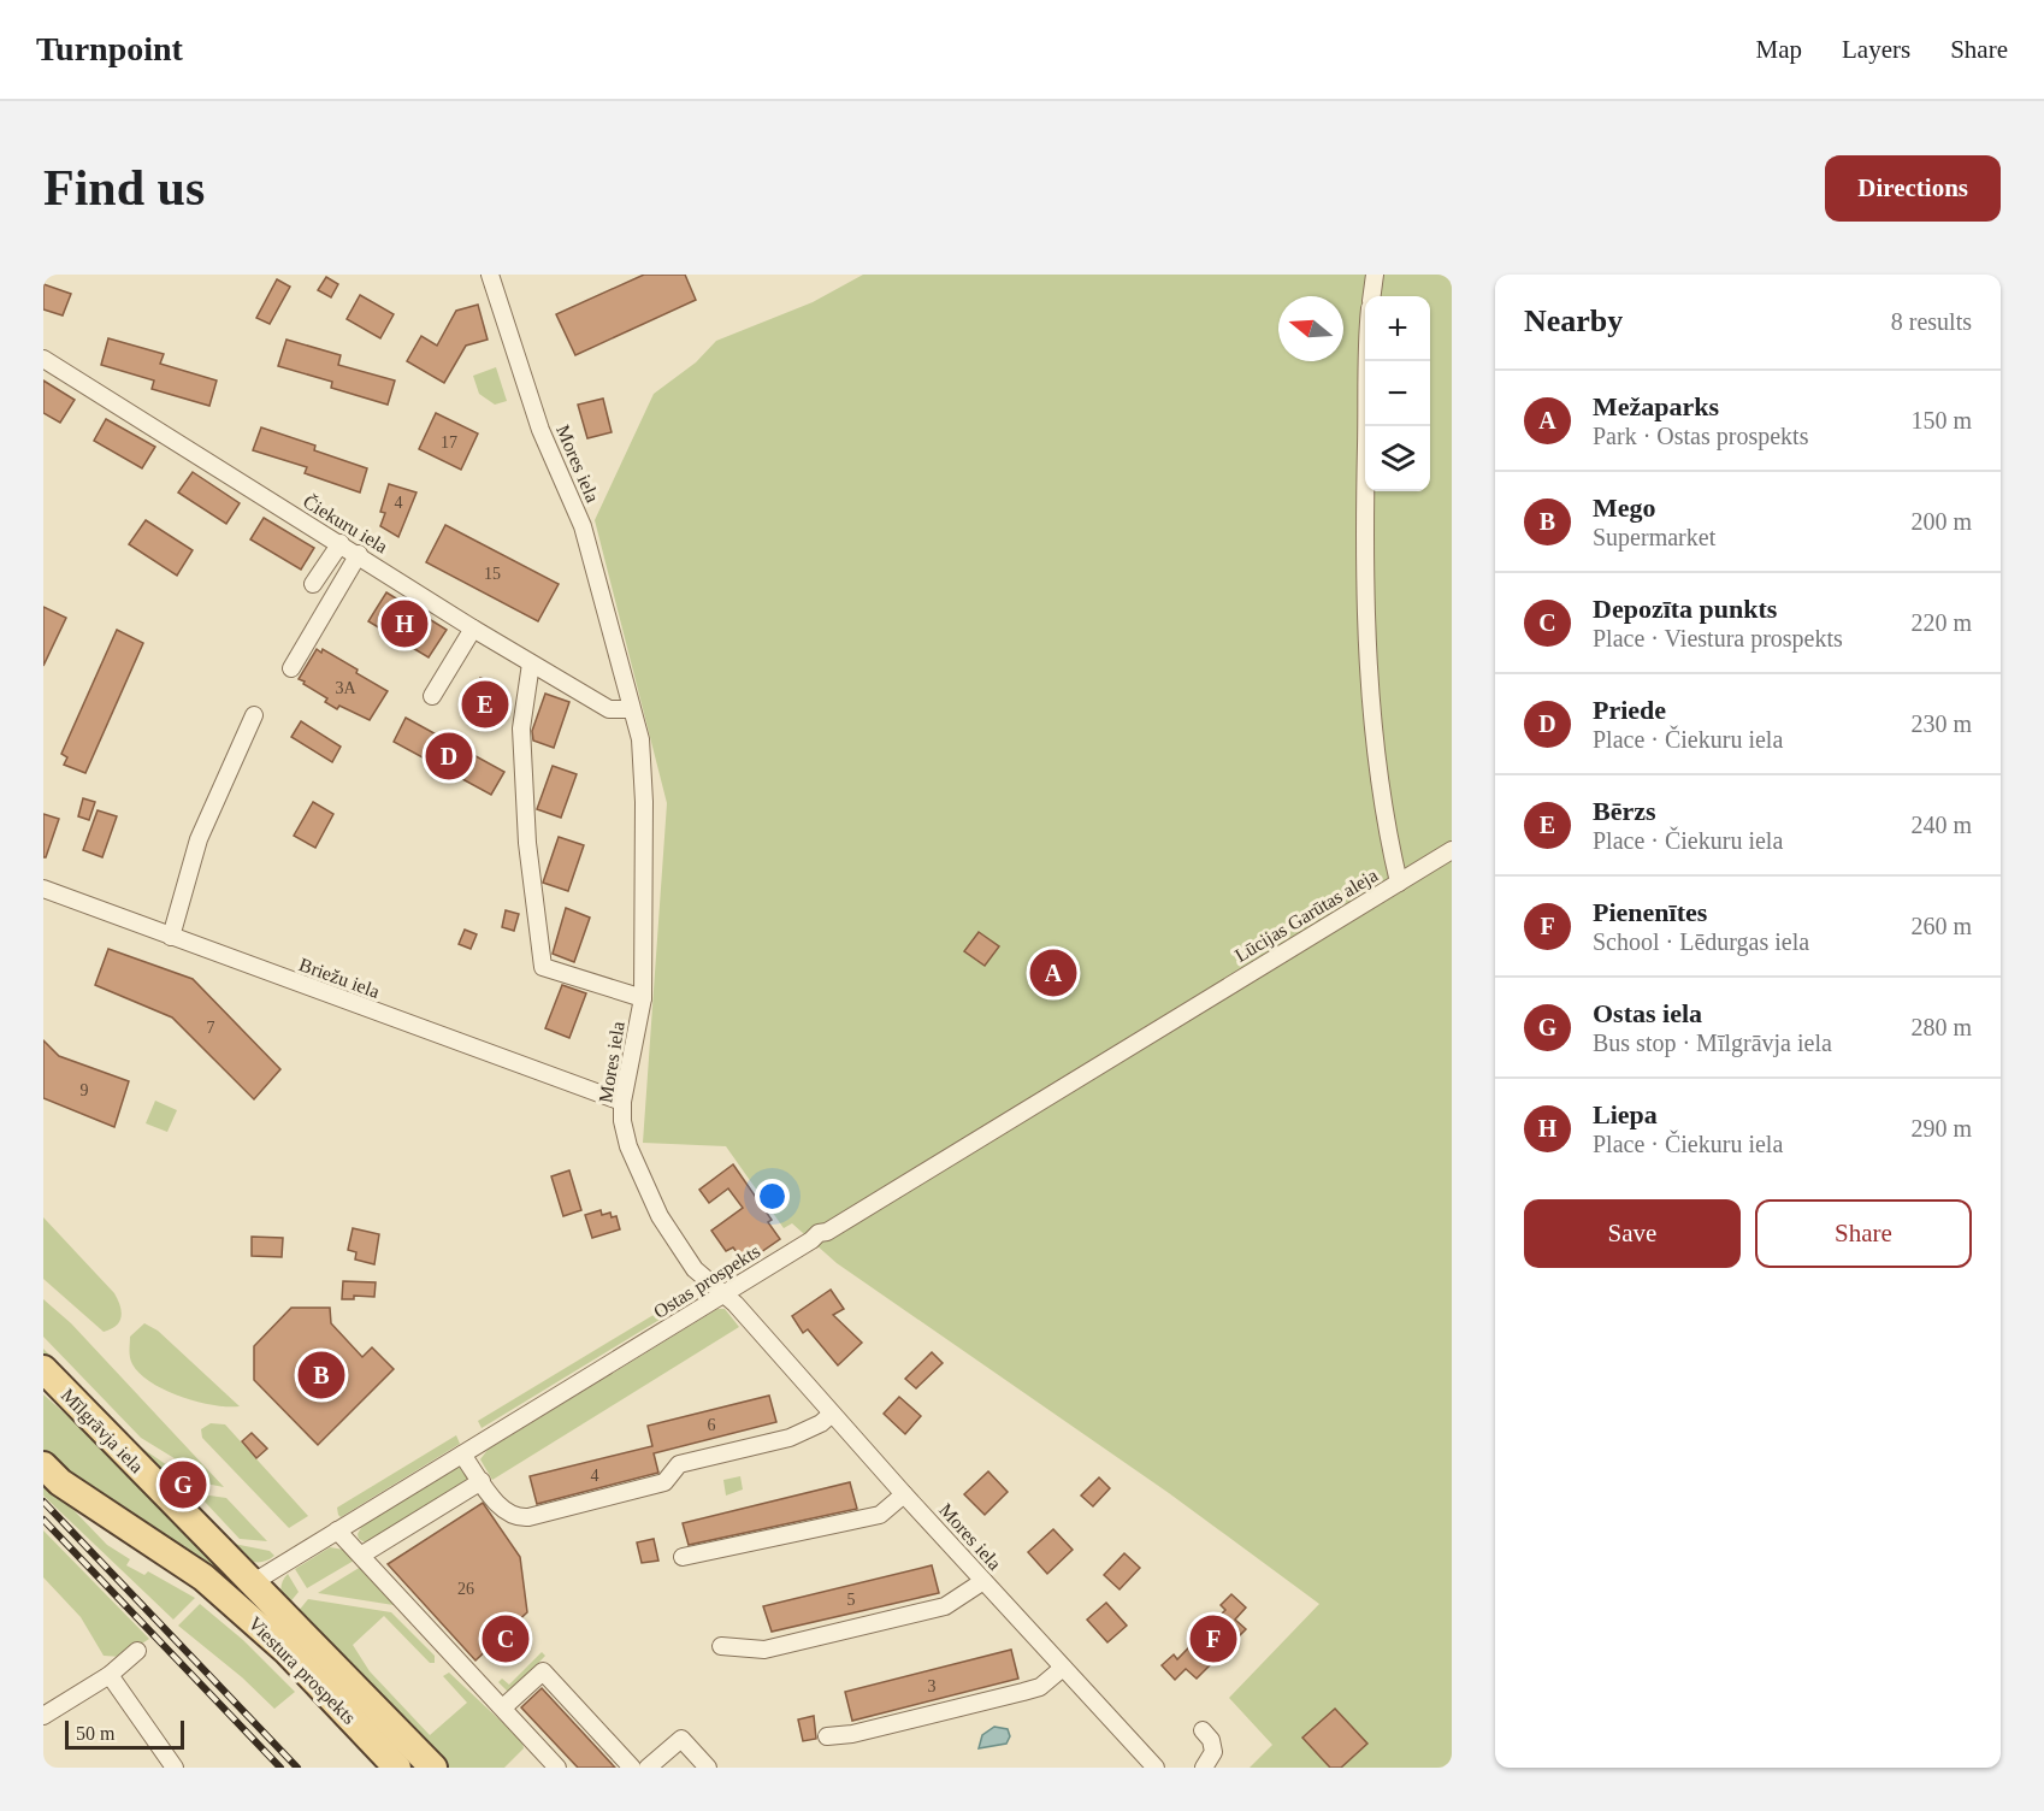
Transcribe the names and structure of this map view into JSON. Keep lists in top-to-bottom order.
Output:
{
  "streets": {
    "main road": ["Mīlgrāvja iela", "Viestura prospekts"],
    "street": [
      "Mores iela",
      "Čiekuru iela",
      "Lūcijas Garūtas aleja",
      "Briežu iela",
      "Ostas prospekts"
    ]
  },
  "crossings": [
    ["Mores iela", "Čiekuru iela"],
    ["Mores iela", "Briežu iela"],
    ["Mores iela", "Ostas prospekts"],
    ["Lūcijas Garūtas aleja", "Ostas prospekts"],
    ["Ostas prospekts", "Mīlgrāvja iela"],
    ["Ostas prospekts", "Viestura prospekts"],
    ["Mīlgrāvja iela", "Viestura prospekts"]
  ],
  "house_numbers": [
    "17",
    "4",
    "15",
    "3A",
    "7",
    "9",
    "6",
    "4",
    "26",
    "5",
    "3"
  ],
  "scale_bar": "50 m",
  "north": "left",
  "page": {
    "header": "Turnpoint",
    "nav": ["Map", "Layers", "Share"],
    "buttons": [
      "Directions",
      ["Save", "Share"]
    ],
    "title": "Find us",
    "heading": ["Nearby", "8 results"],
    "map_buttons": ["+", "−"],
    "list": [
      {
        "mark": "A",
        "name": "Mežaparks",
        "note": "Park · Ostas prospekts",
        "value": "150 m"
      },
      {
        "mark": "B",
        "name": "Mego",
        "note": "Supermarket",
        "value": "200 m"
      },
      {
        "mark": "C",
        "name": "Depozīta punkts",
        "note": "Place · Viestura prospekts",
        "value": "220 m"
      },
      {
        "mark": "D",
        "name": "Priede",
        "note": "Place · Čiekuru iela",
        "value": "230 m"
      },
      {
        "mark": "E",
        "name": "Bērzs",
        "note": "Place · Čiekuru iela",
        "value": "240 m"
      },
      {
        "mark": "F",
        "name": "Pienenītes",
        "note": "School · Lēdurgas iela",
        "value": "260 m"
      },
      {
        "mark": "G",
        "name": "Ostas iela",
        "note": "Bus stop · Mīlgrāvja iela",
        "value": "280 m"
      },
      {
        "mark": "H",
        "name": "Liepa",
        "note": "Place · Čiekuru iela",
        "value": "290 m"
      }
    ],
    "pins": [
      "H",
      "E",
      "D",
      "A",
      "B",
      "G",
      "C",
      "F"
    ],
    "scale": "50 m"
  }
}
